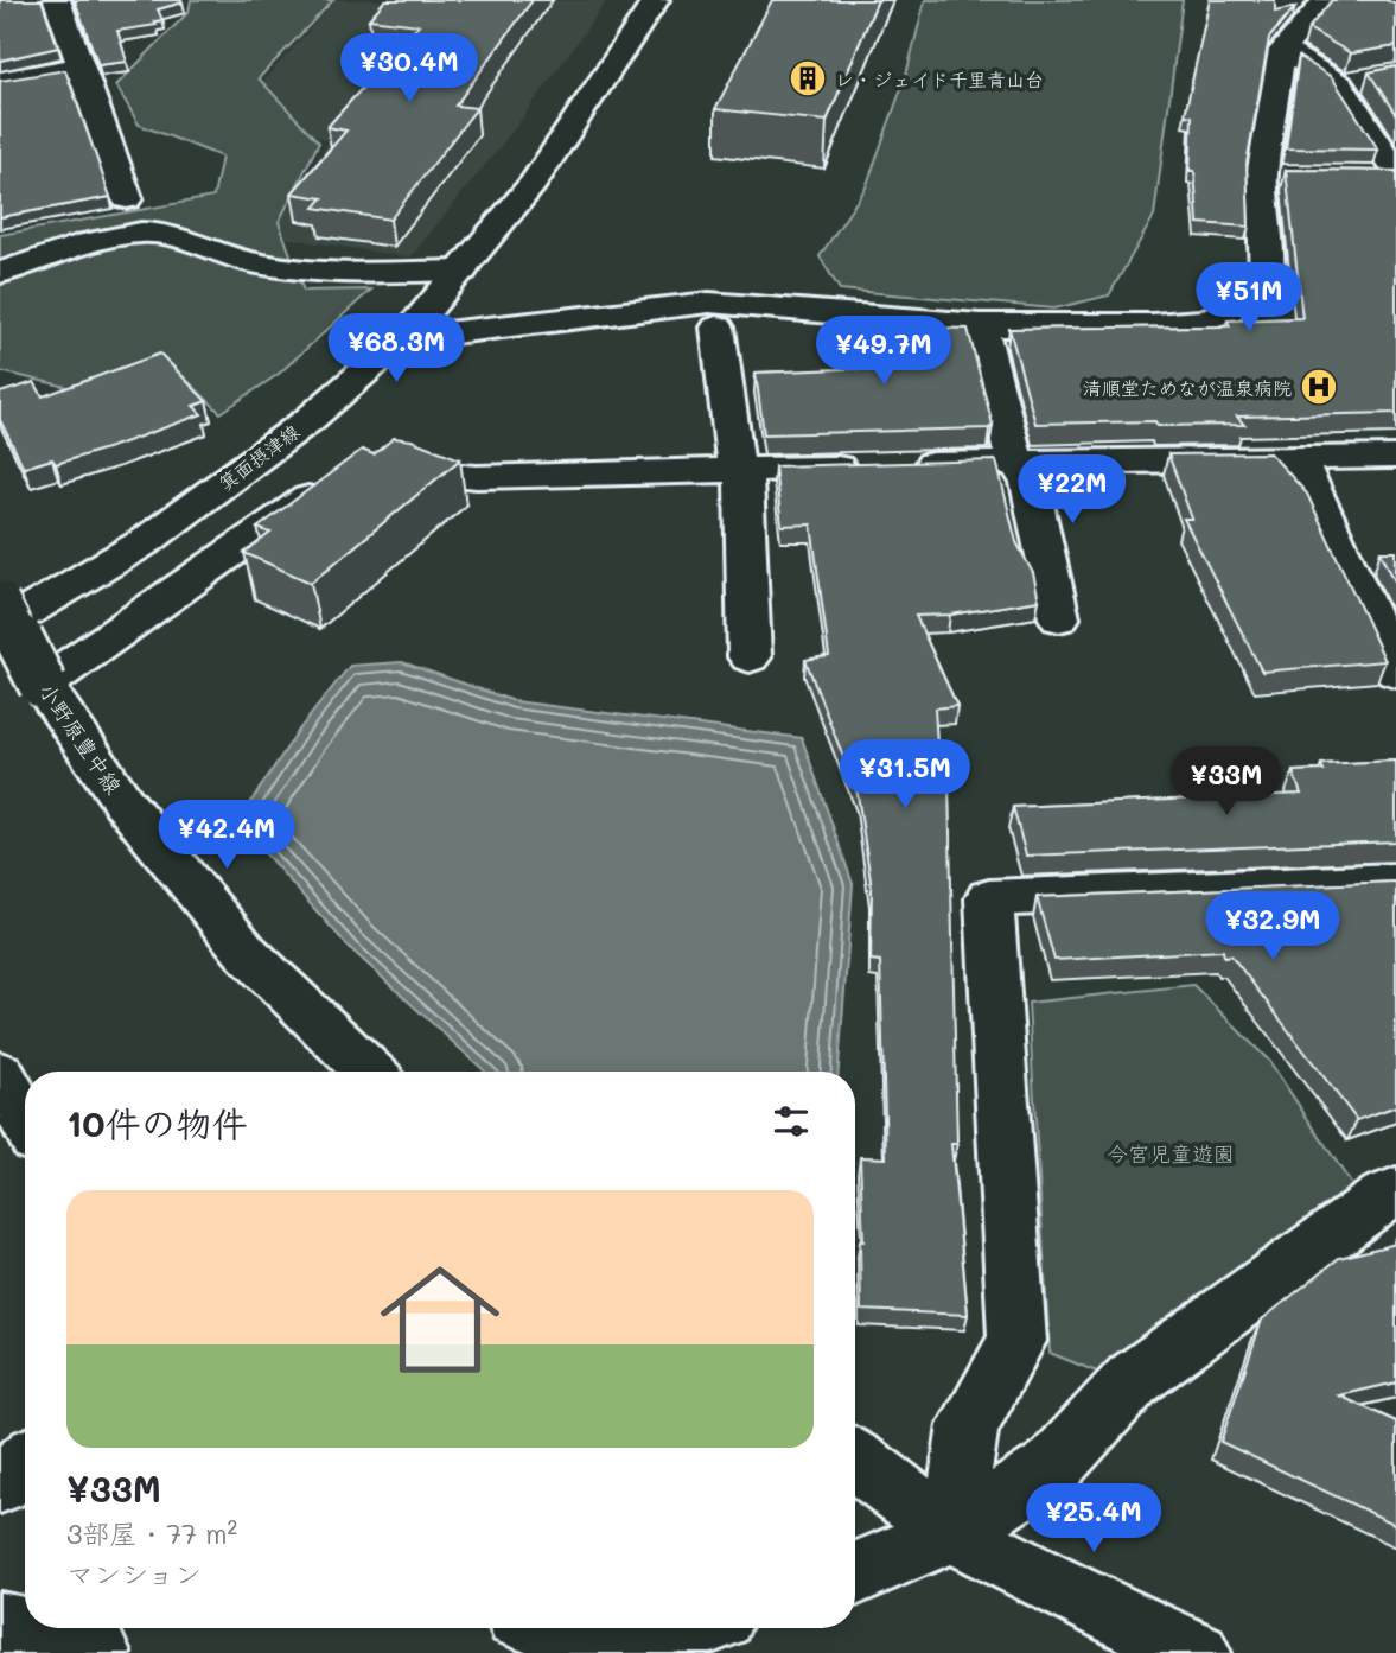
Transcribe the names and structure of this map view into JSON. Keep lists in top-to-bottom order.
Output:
{
  "streets": {
    "street": ["箕面摂津線", "小野原豊中線"]
  },
  "parks": ["今宮児童遊園"],
  "places": {
    "building": ["レ・ジェイド千里青山台"],
    "hospital": ["清順堂ためなが温泉病院"]
  },
  "page": {
    "price": [
      "¥30.4M",
      "¥51M",
      "¥68.3M",
      "¥49.7M",
      "¥22M",
      "¥31.5M",
      "¥33M",
      "¥42.4M",
      "¥32.9M",
      "¥25.4M"
    ],
    "heading": "10件の物件",
    "list": [
      {
        "name": "¥33M",
        "note": "3部屋 · 77 m² · マンション"
      }
    ]
  }
}
